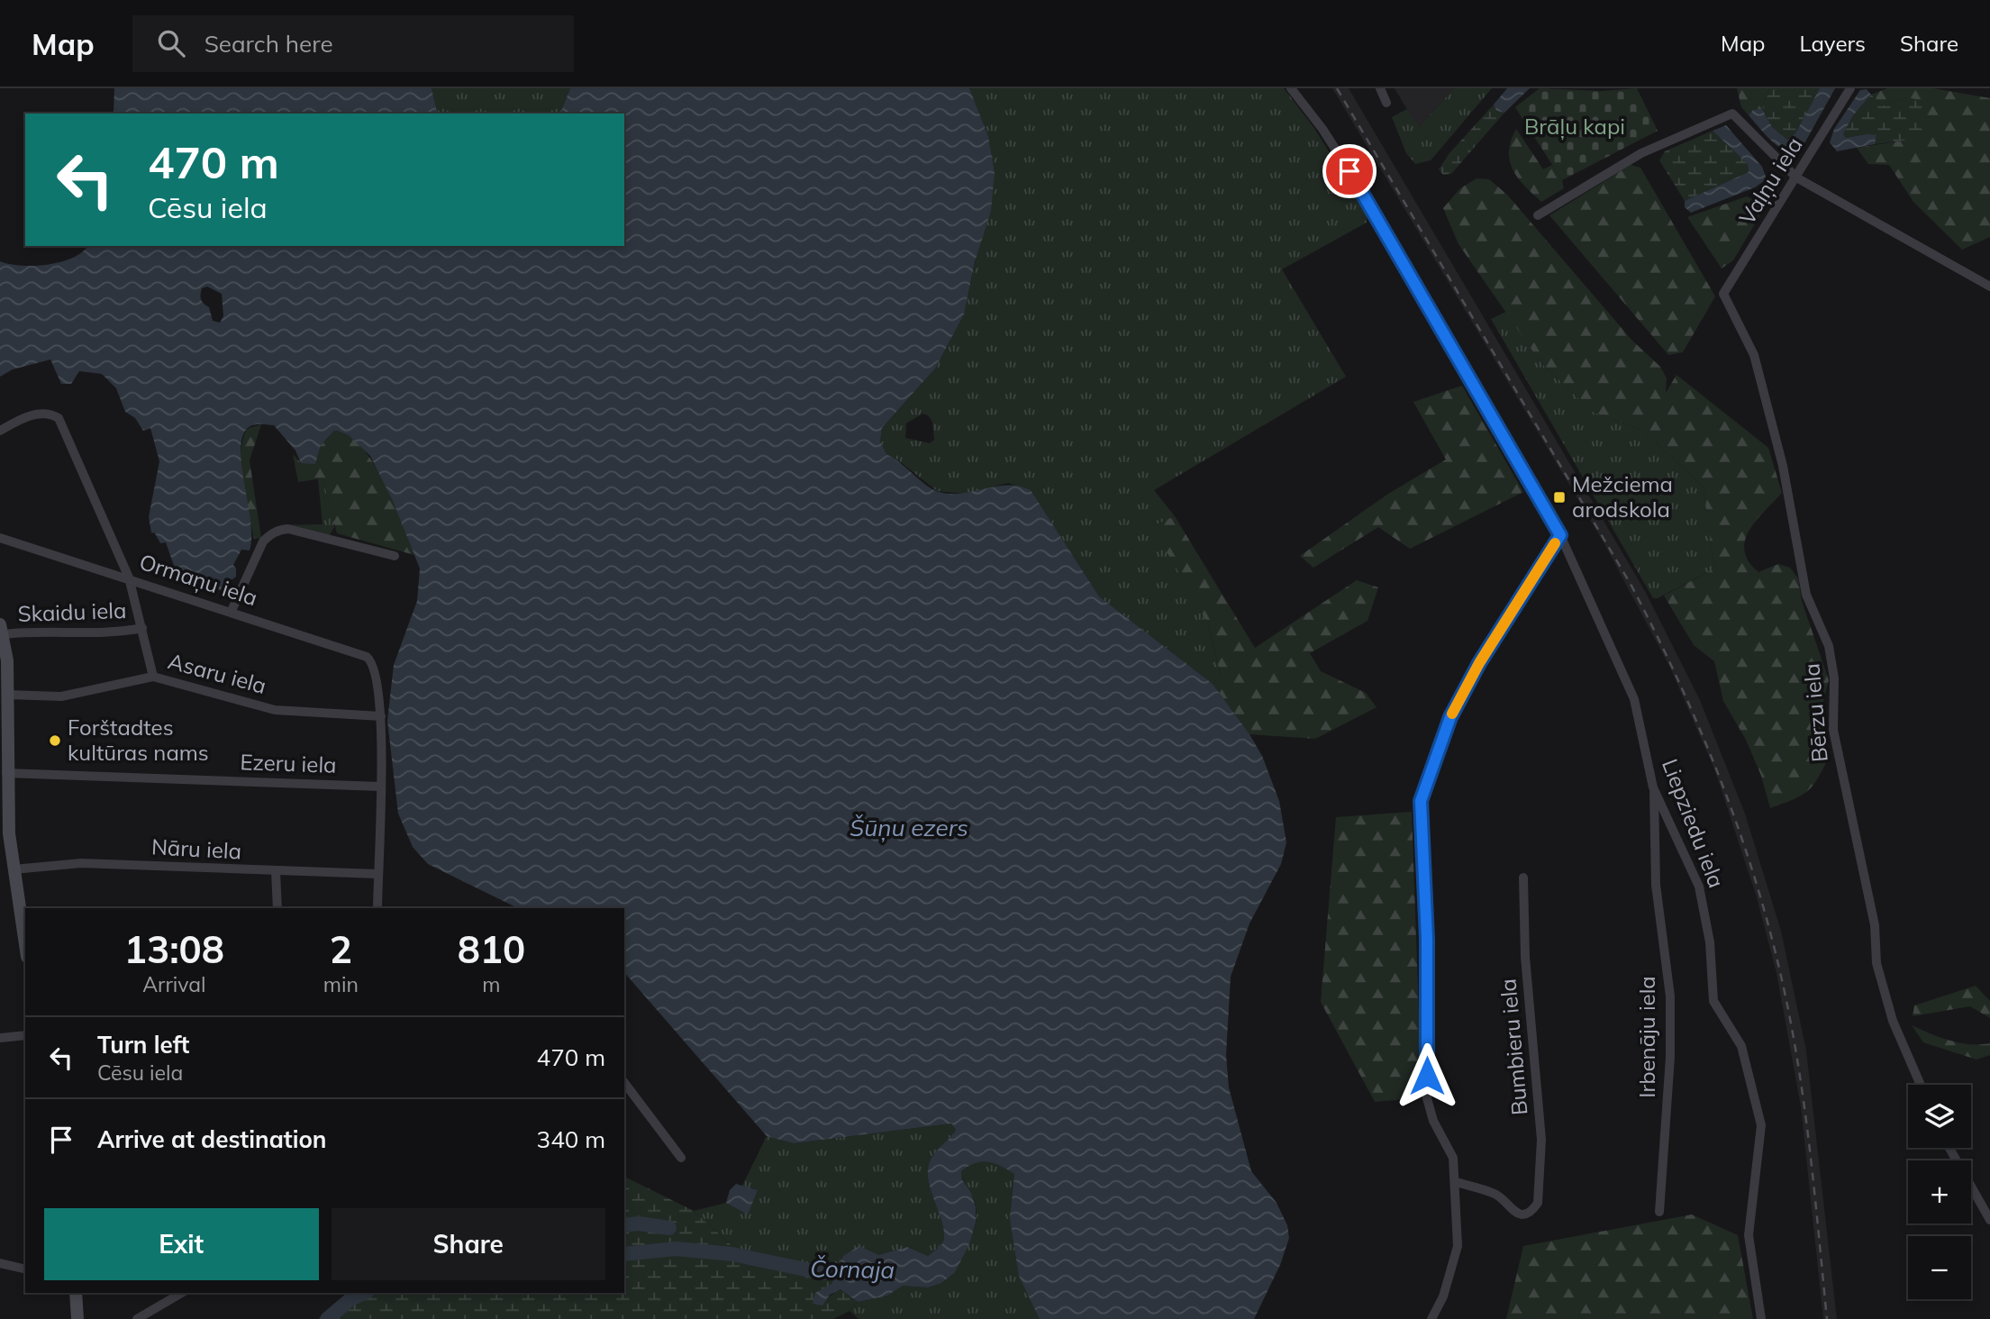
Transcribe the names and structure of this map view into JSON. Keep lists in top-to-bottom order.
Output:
{
  "streets": {
    "street": [
      "Vaļņu iela",
      "Ormaņu iela",
      "Skaidu iela",
      "Asaru iela",
      "Bērzu iela",
      "Ezeru iela",
      "Liepziedu iela",
      "Nāru iela",
      "Irbenāju iela",
      "Bumbieru iela"
    ]
  },
  "crossings": [
    ["Vaļņu iela", "Bērzu iela"],
    ["Ormaņu iela", "Asaru iela"],
    ["Liepziedu iela", "Irbenāju iela"]
  ],
  "water": ["Šūņu ezers", "Čornaja"],
  "parks": ["Brāļu kapi"],
  "places": {
    "transit": ["Mežciema arodskola"],
    "other": ["Forštadtes kultūras nams"]
  },
  "page": {
    "header": "Map",
    "search": "Search here",
    "nav": ["Map", "Layers", "Share"],
    "turn": ["470 m", "Cēsu iela"],
    "eta": [
      "13:08",
      "Arrival",
      "2",
      "min",
      "810",
      "m"
    ],
    "list": [
      {
        "name": "Turn left",
        "note": "Cēsu iela",
        "value": "470 m"
      },
      {
        "name": "Arrive at destination",
        "value": "340 m"
      }
    ],
    "map_buttons": ["+", "−"],
    "buttons": ["Exit", "Share"]
  }
}
